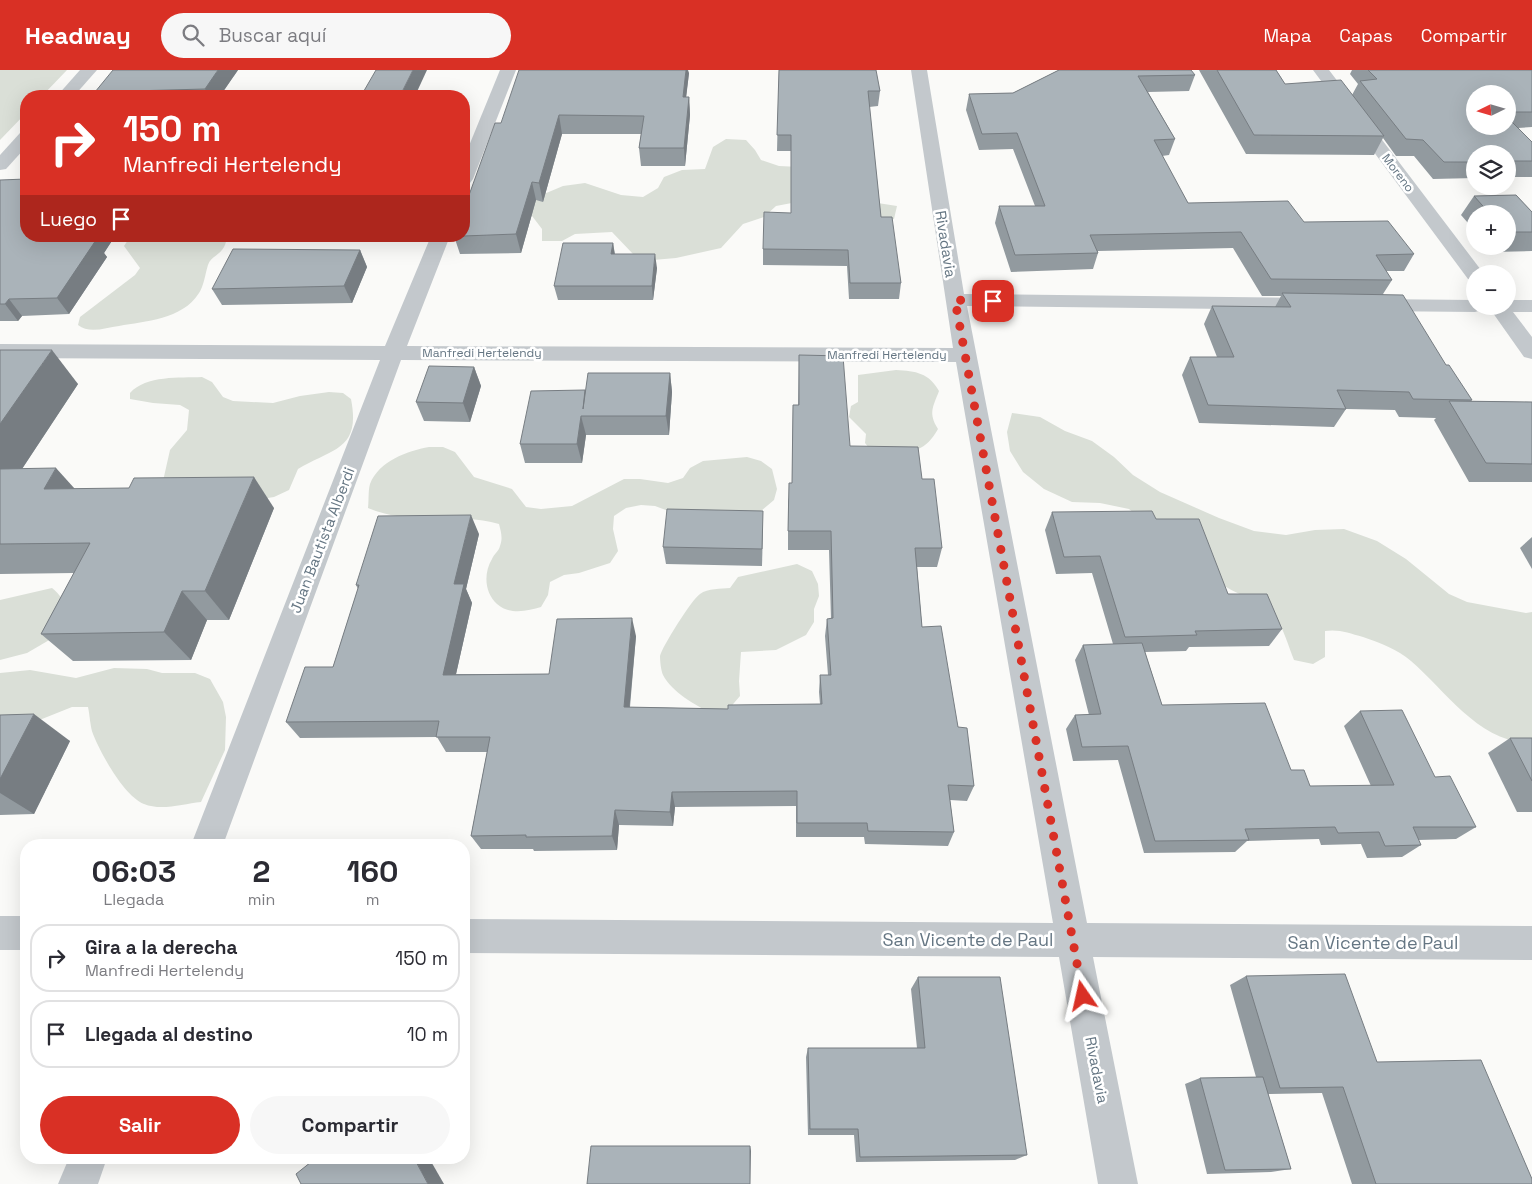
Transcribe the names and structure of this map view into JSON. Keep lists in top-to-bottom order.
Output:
{
  "streets": {
    "street": [
      "Moreno",
      "Rivadavia",
      "Manfredi Hertelendy",
      "Juan Bautista Alberdi",
      "San Vicente de Paul"
    ]
  },
  "crossings": [
    ["Rivadavia", "Manfredi Hertelendy"],
    ["Rivadavia", "San Vicente de Paul"],
    ["Manfredi Hertelendy", "Juan Bautista Alberdi"]
  ],
  "north": "left",
  "page": {
    "header": "Headway",
    "search": "Buscar aquí",
    "nav": ["Mapa", "Capas", "Compartir"],
    "map_buttons": ["+", "−"],
    "turn": ["150 m", "Manfredi Hertelendy"],
    "then": "Luego",
    "eta": [
      "06:03",
      "Llegada",
      "2",
      "min",
      "160",
      "m"
    ],
    "list": [
      {
        "name": "Gira a la derecha",
        "note": "Manfredi Hertelendy",
        "value": "150 m"
      },
      {
        "name": "Llegada al destino",
        "value": "10 m"
      }
    ],
    "buttons": ["Salir", "Compartir"]
  }
}
